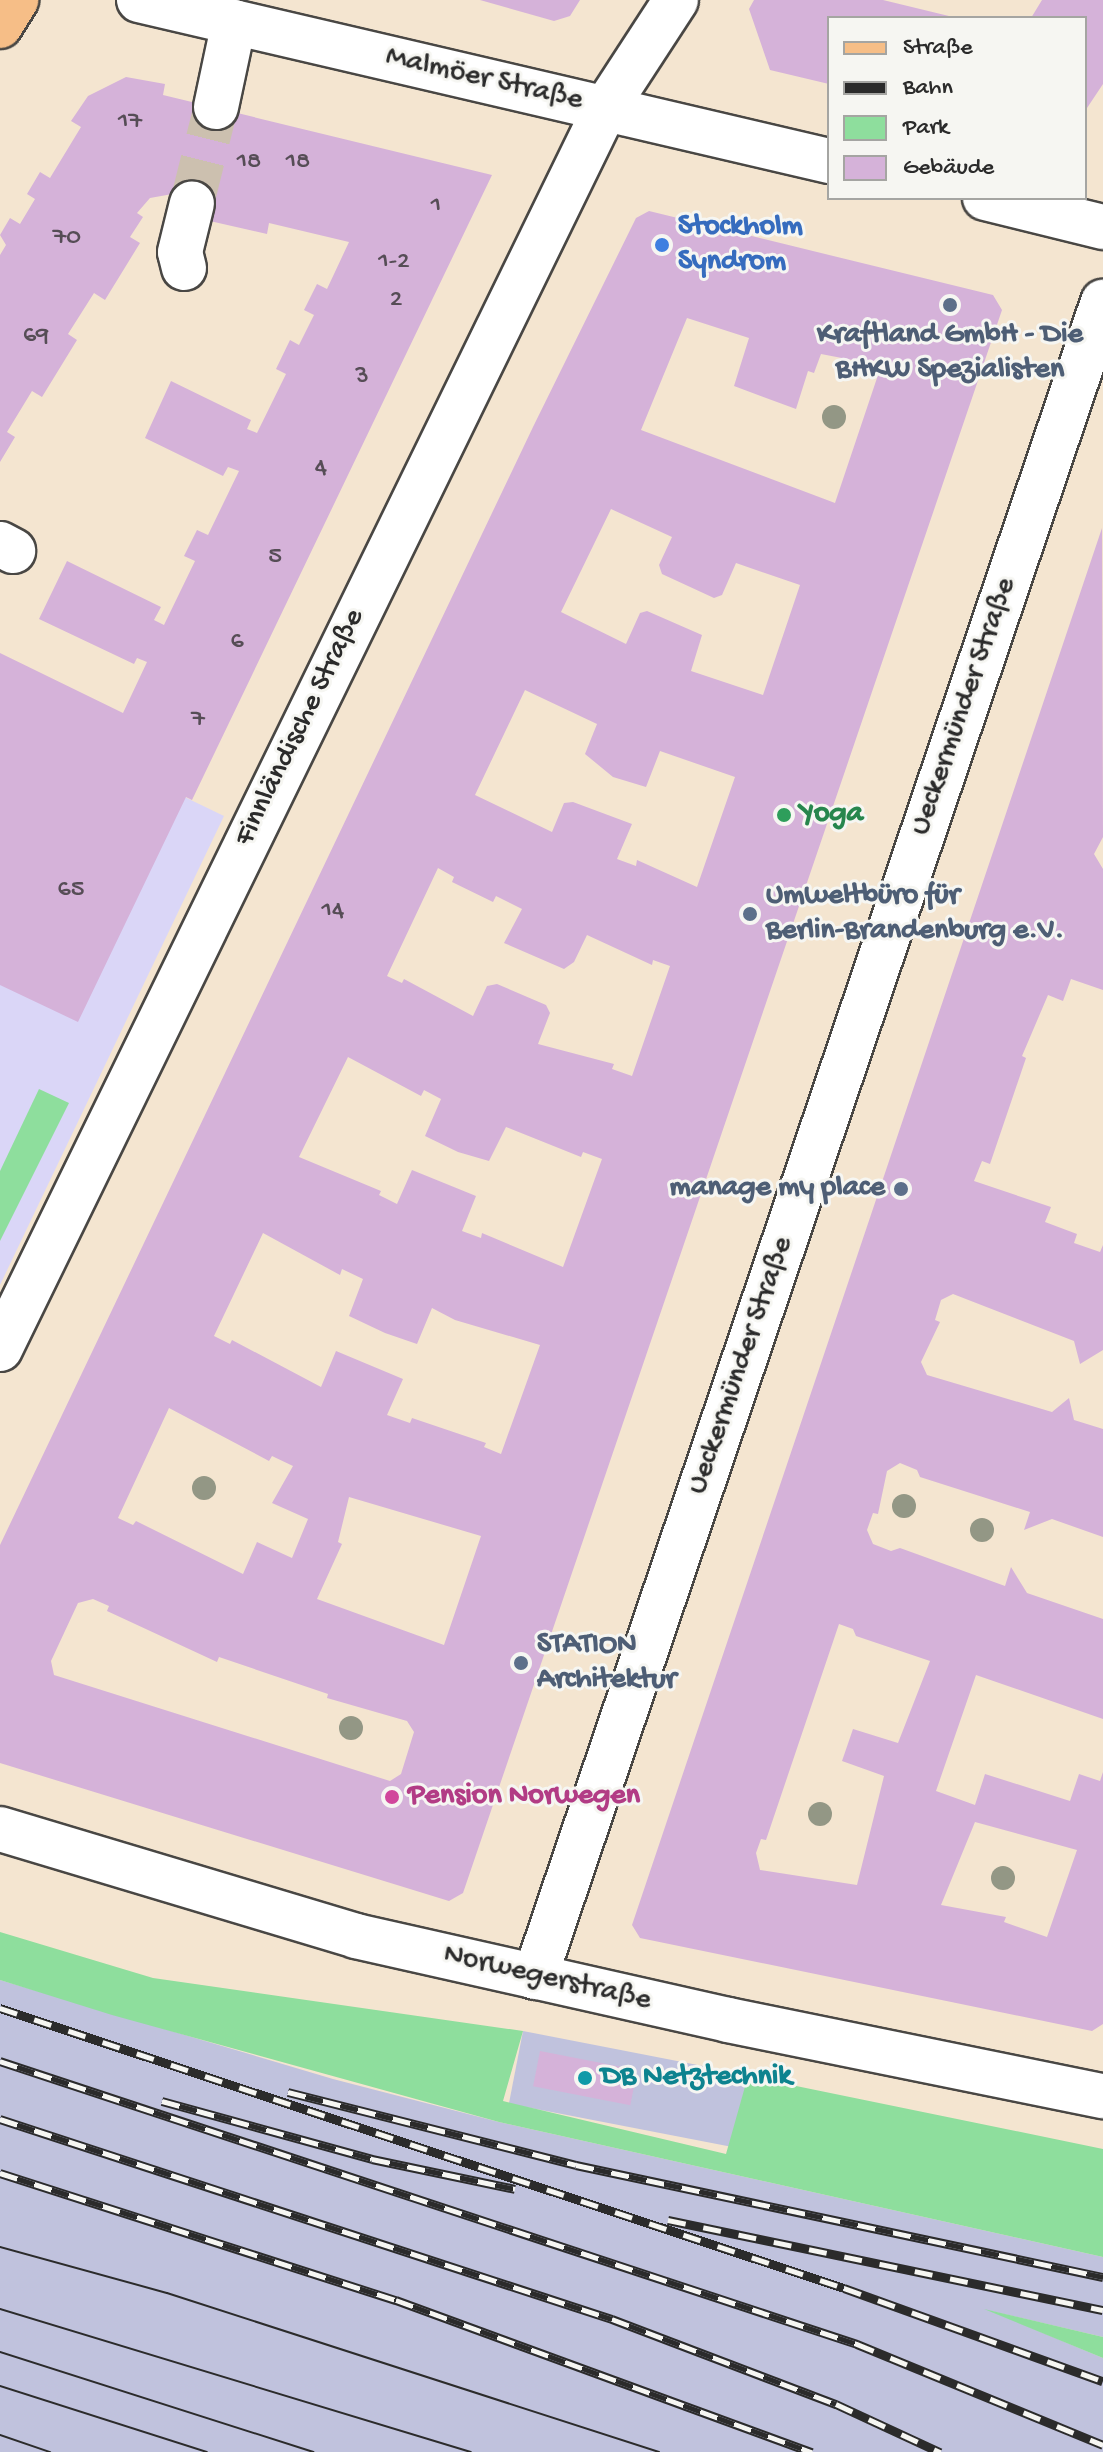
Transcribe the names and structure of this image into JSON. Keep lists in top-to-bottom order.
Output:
{
  "streets": {
    "street": [
      "Malmöer Straße",
      "Ueckermünder Straße",
      "Finnländische Straße",
      "Norwegerstraße"
    ]
  },
  "crossings": [
    ["Malmöer Straße", "Finnländische Straße"],
    ["Ueckermünder Straße", "Norwegerstraße"]
  ],
  "places": [
    "Stockholm Syndrom",
    "Kraftland GmbH - Die BHKW Spezialisten",
    "Yoga",
    "Umweltbüro für Berlin-Brandenburg e.V.",
    "manage my place",
    "STATION Architektur",
    "Pension Norwegen",
    "DB Netztechnik"
  ],
  "house_numbers": [
    "17",
    "18",
    "18",
    "1",
    "70",
    "1-2",
    "2",
    "69",
    "3",
    "4",
    "5",
    "6",
    "7",
    "65",
    "14"
  ],
  "legend": [
    "Straße",
    "Bahn",
    "Park",
    "Gebäude"
  ]
}
